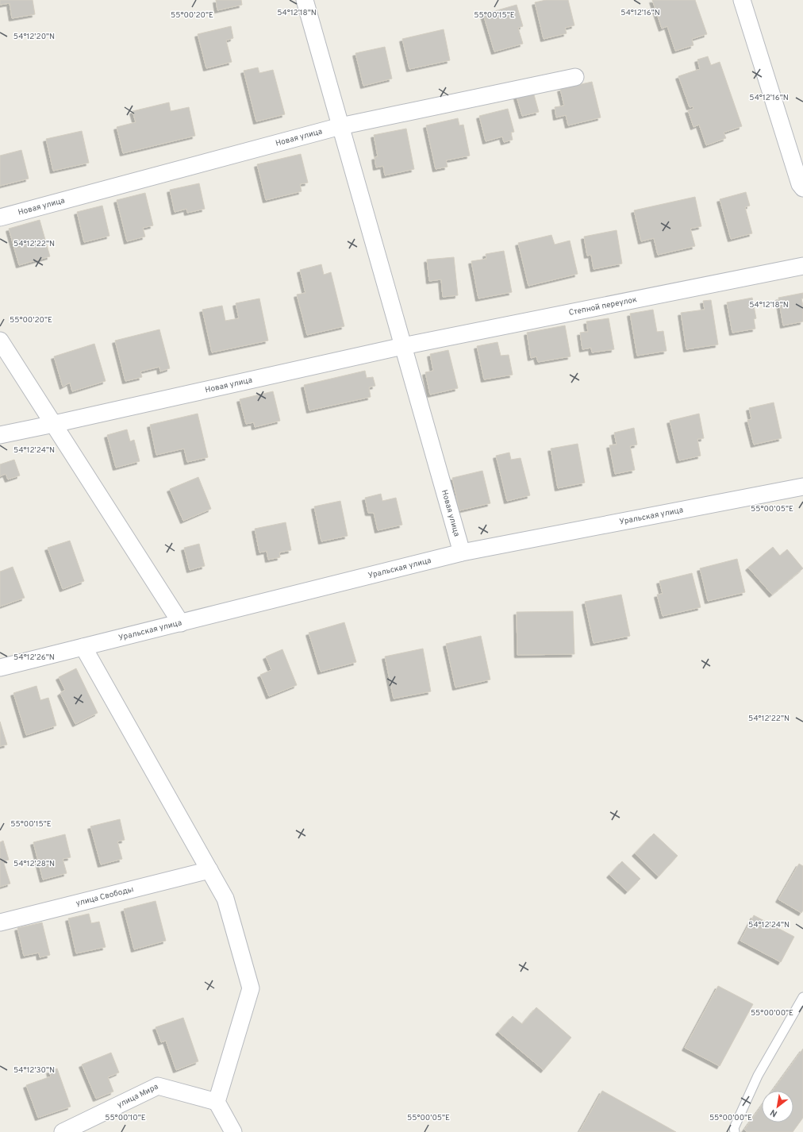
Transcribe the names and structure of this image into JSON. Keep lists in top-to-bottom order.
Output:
{
  "streets": {
    "street": [
      "Новая улица",
      "Степной переулок",
      "Уральская улица",
      "улица Свободы",
      "улица Мира"
    ]
  },
  "crossings": [
    ["Новая улица", "Степной переулок"],
    ["Новая улица", "Уральская улица"]
  ],
  "north": "bottom left",
  "coordinates": [
    "54°12'18\"N",
    "54°12'16\"N",
    "55°00'20\"E",
    "55°00'15\"E",
    "54°12'20\"N",
    "54°12'22\"N",
    "54°12'24\"N",
    "55°00'05\"E",
    "54°12'26\"N",
    "54°12'28\"N",
    "55°00'00\"E",
    "54°12'30\"N",
    "55°00'10\"E"
  ]
}
